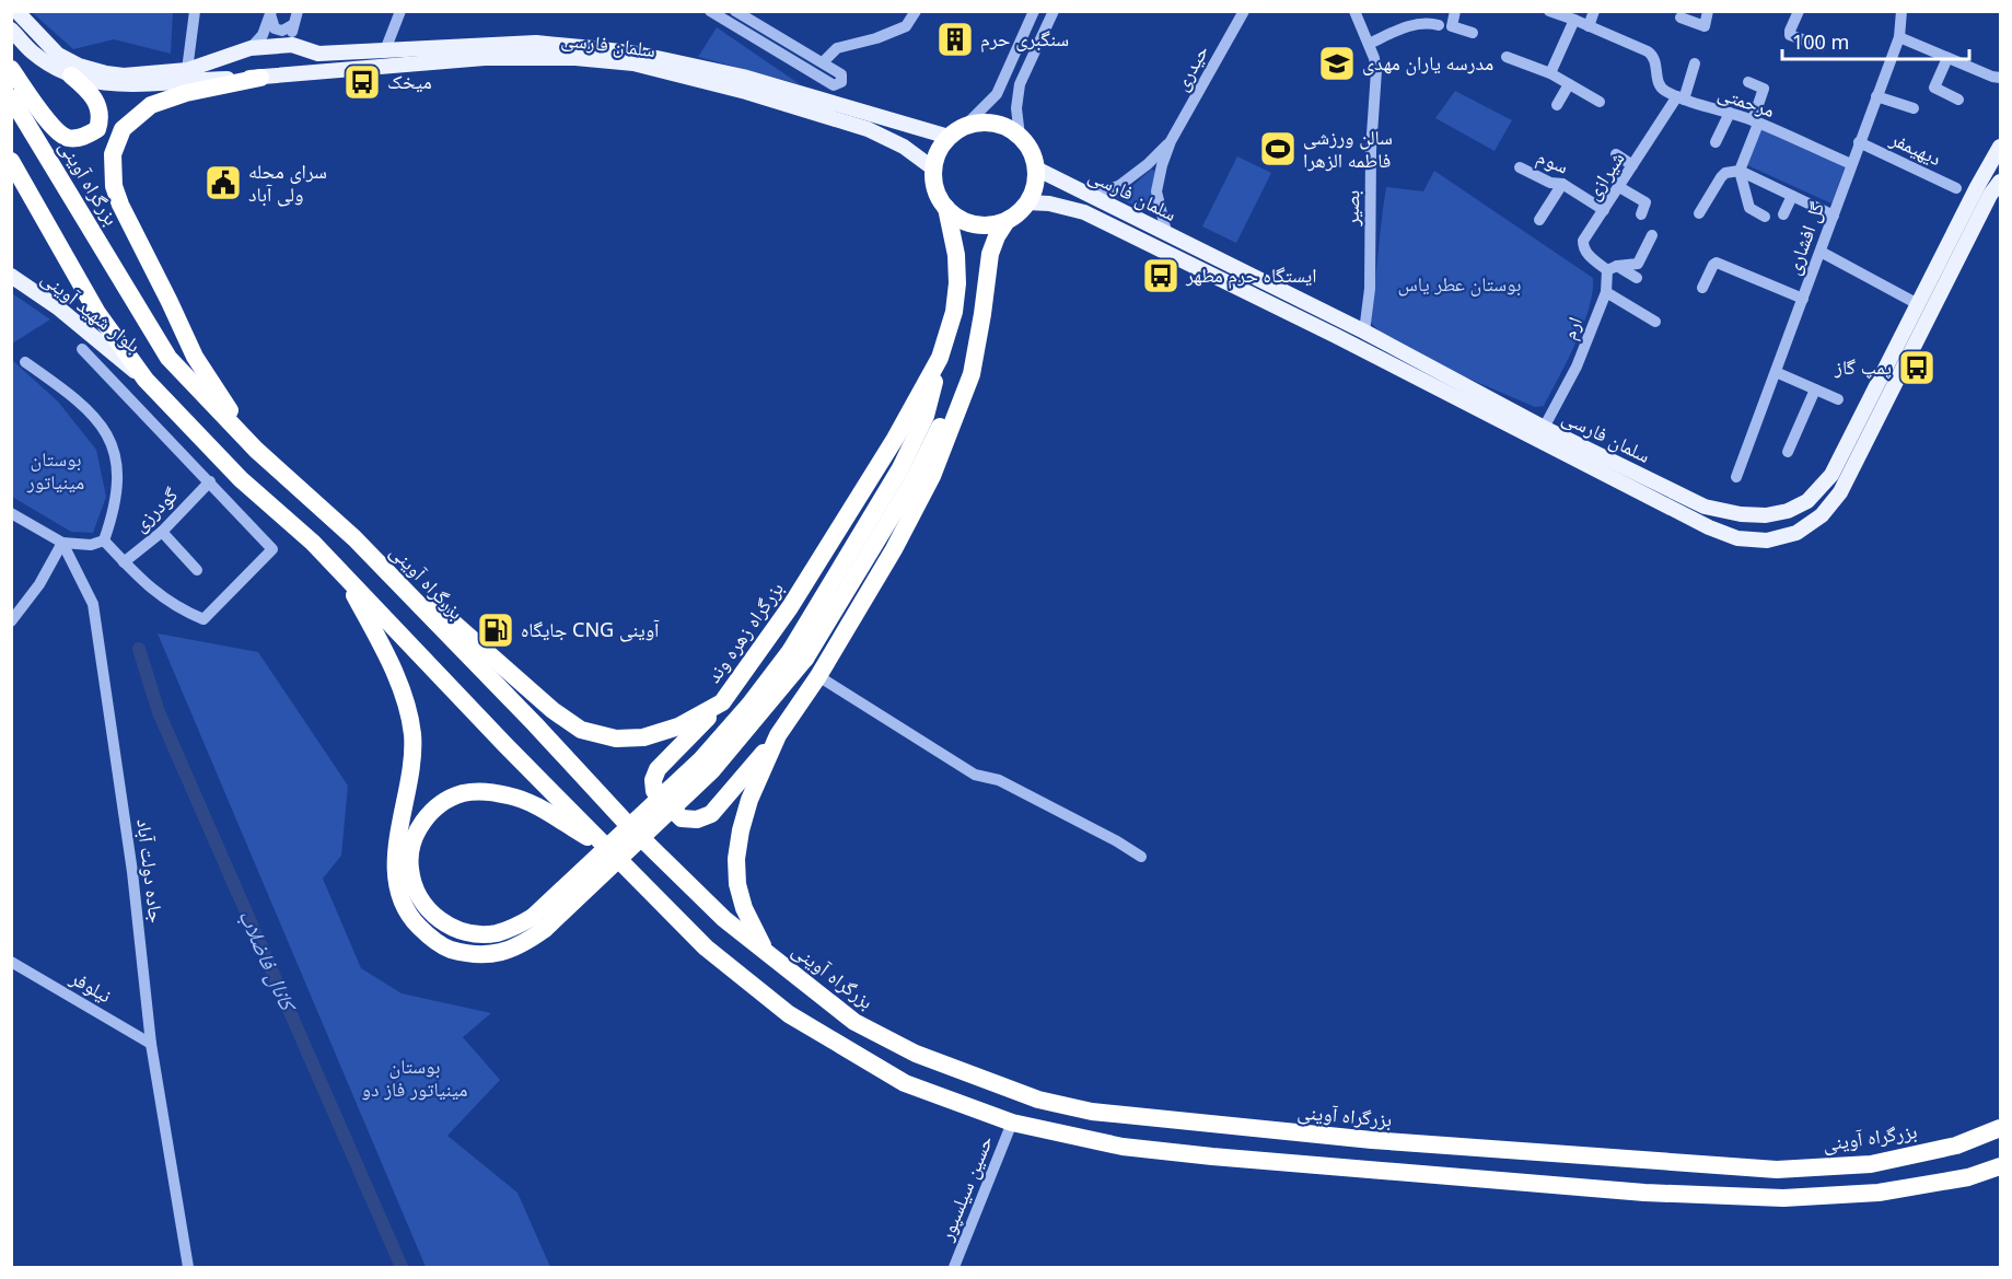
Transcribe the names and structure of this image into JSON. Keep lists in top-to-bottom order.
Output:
{
  "streets": {
    "highway": ["بزرگراه آوینی", "بزرگراه زهره وند"],
    "main road": ["سلمان فارسی", "بلوار شهید آوینی"],
    "street": [
      "حیدری",
      "مرحمتی",
      "دیهیمفر",
      "سوم",
      "شیرازی",
      "بصیر",
      "گل افشاری",
      "ارم",
      "گودرزی",
      "جاده دولت آباد",
      "نیلوفر",
      "حسین سیلسپور"
    ]
  },
  "crossings": [
    ["سلمان فارسی", "بصیر"],
    ["سلمان فارسی", "ارم"],
    ["سلمان فارسی", "بزرگراه زهره وند"],
    ["مرحمتی", "شیرازی"],
    ["مرحمتی", "گل افشاری"],
    ["دیهیمفر", "گل افشاری"],
    ["سوم", "شیرازی"],
    ["شیرازی", "ارم"],
    ["بزرگراه آوینی", "بزرگراه زهره وند"],
    ["جاده دولت آباد", "نیلوفر"]
  ],
  "water": ["کانال فاضلاب"],
  "parks": ["بوستان عطر یاس", "بوستان مینیاتور", "بوستان مینیاتور فاز دو"],
  "places": {
    "building": ["سنگبری حرم"],
    "school or university": ["مدرسه یاران مهدی"],
    "bus stop": ["میخک", "ایستگاه حرم مطهر", "پمپ گاز"],
    "sports": ["سالن ورزشی فاطمه الزهرا"],
    "public building": ["سرای محله ولی آباد"],
    "fuel station": ["جایگاه CNG آوینی"]
  },
  "scale_bar": "100 m"
}
